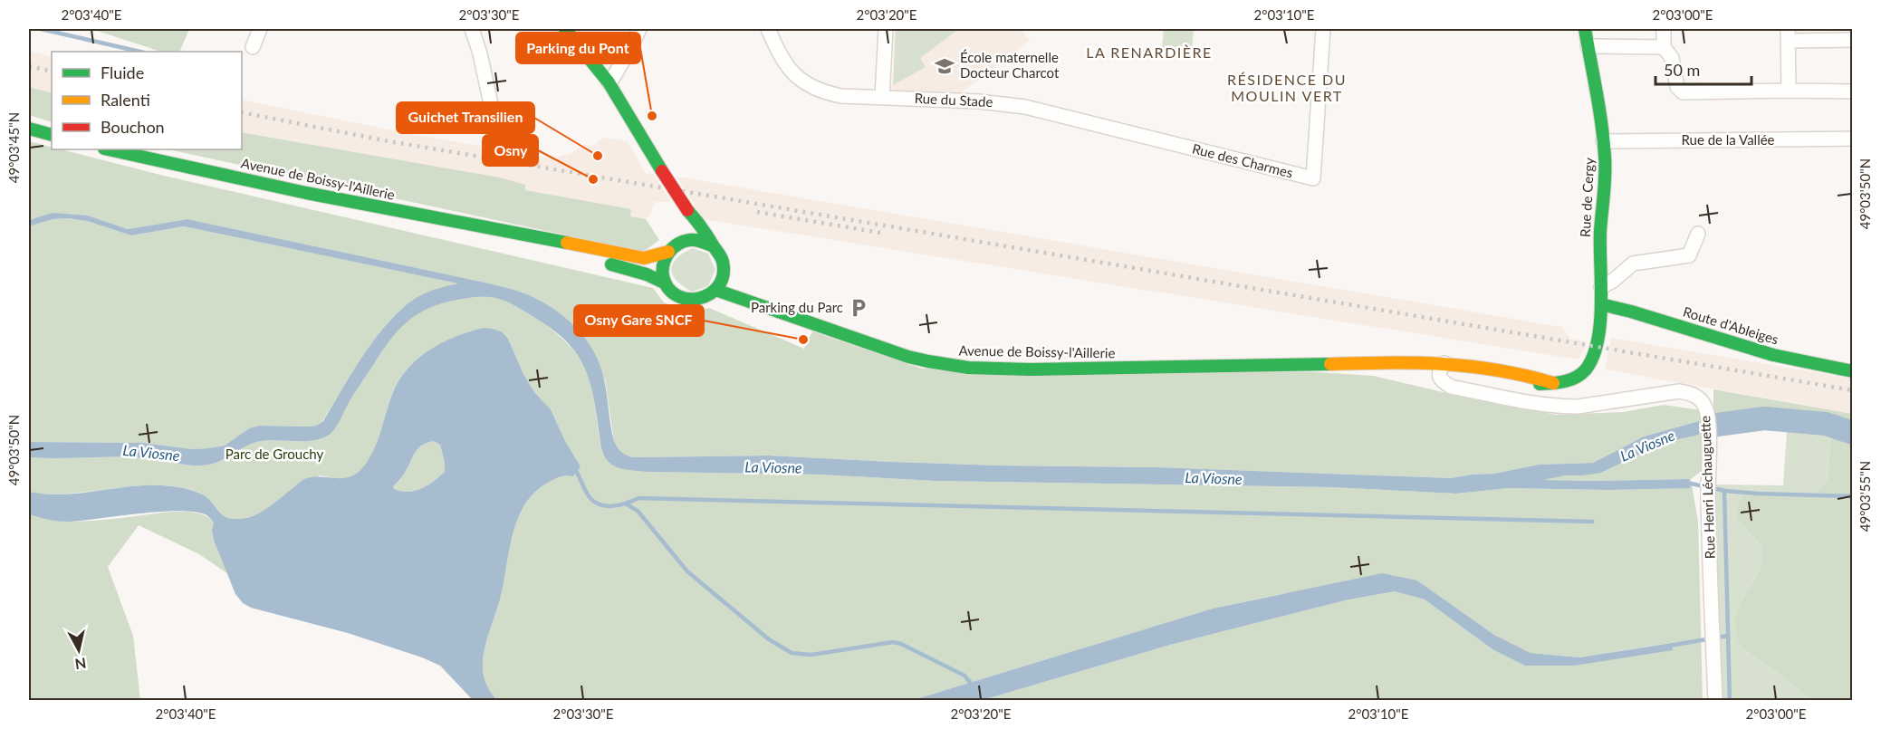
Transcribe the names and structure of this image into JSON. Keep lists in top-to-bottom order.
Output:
{
  "streets": {
    "main road": ["Avenue de Boissy-l'Aillerie", "Rue de Cergy", "Route d'Ableiges"],
    "street": [
      "Rue du Stade",
      "Rue de la Vallée",
      "Rue des Charmes",
      "Rue Henri Léchauguette"
    ]
  },
  "crossings": [
    ["Rue du Stade", "Rue des Charmes"],
    ["Rue de la Vallée", "Rue de Cergy"],
    ["Avenue de Boissy-l'Aillerie", "Rue de Cergy"],
    ["Avenue de Boissy-l'Aillerie", "Route d'Ableiges"],
    ["Avenue de Boissy-l'Aillerie", "Rue Henri Léchauguette"],
    ["Rue de Cergy", "Route d'Ableiges"]
  ],
  "districts": ["LA RENARDIÈRE", "RÉSIDENCE DU MOULIN VERT"],
  "water": ["La Viosne"],
  "parks": ["Parc de Grouchy"],
  "places": {
    "school or university": ["École maternelle Docteur Charcot"],
    "other": [
      "Parking du Pont",
      "Guichet Transilien",
      "Osny",
      "Osny Gare SNCF"
    ],
    "parking": ["Parking du Parc"]
  },
  "legend": ["Fluide", "Ralenti", "Bouchon"],
  "scale_bar": "50 m",
  "north": "bottom",
  "coordinates": [
    "2°03'40\"E",
    "2°03'30\"E",
    "2°03'20\"E",
    "2°03'10\"E",
    "2°03'00\"E",
    "49°03'45\"N",
    "49°03'50\"N",
    "49°03'55\"N"
  ]
}
